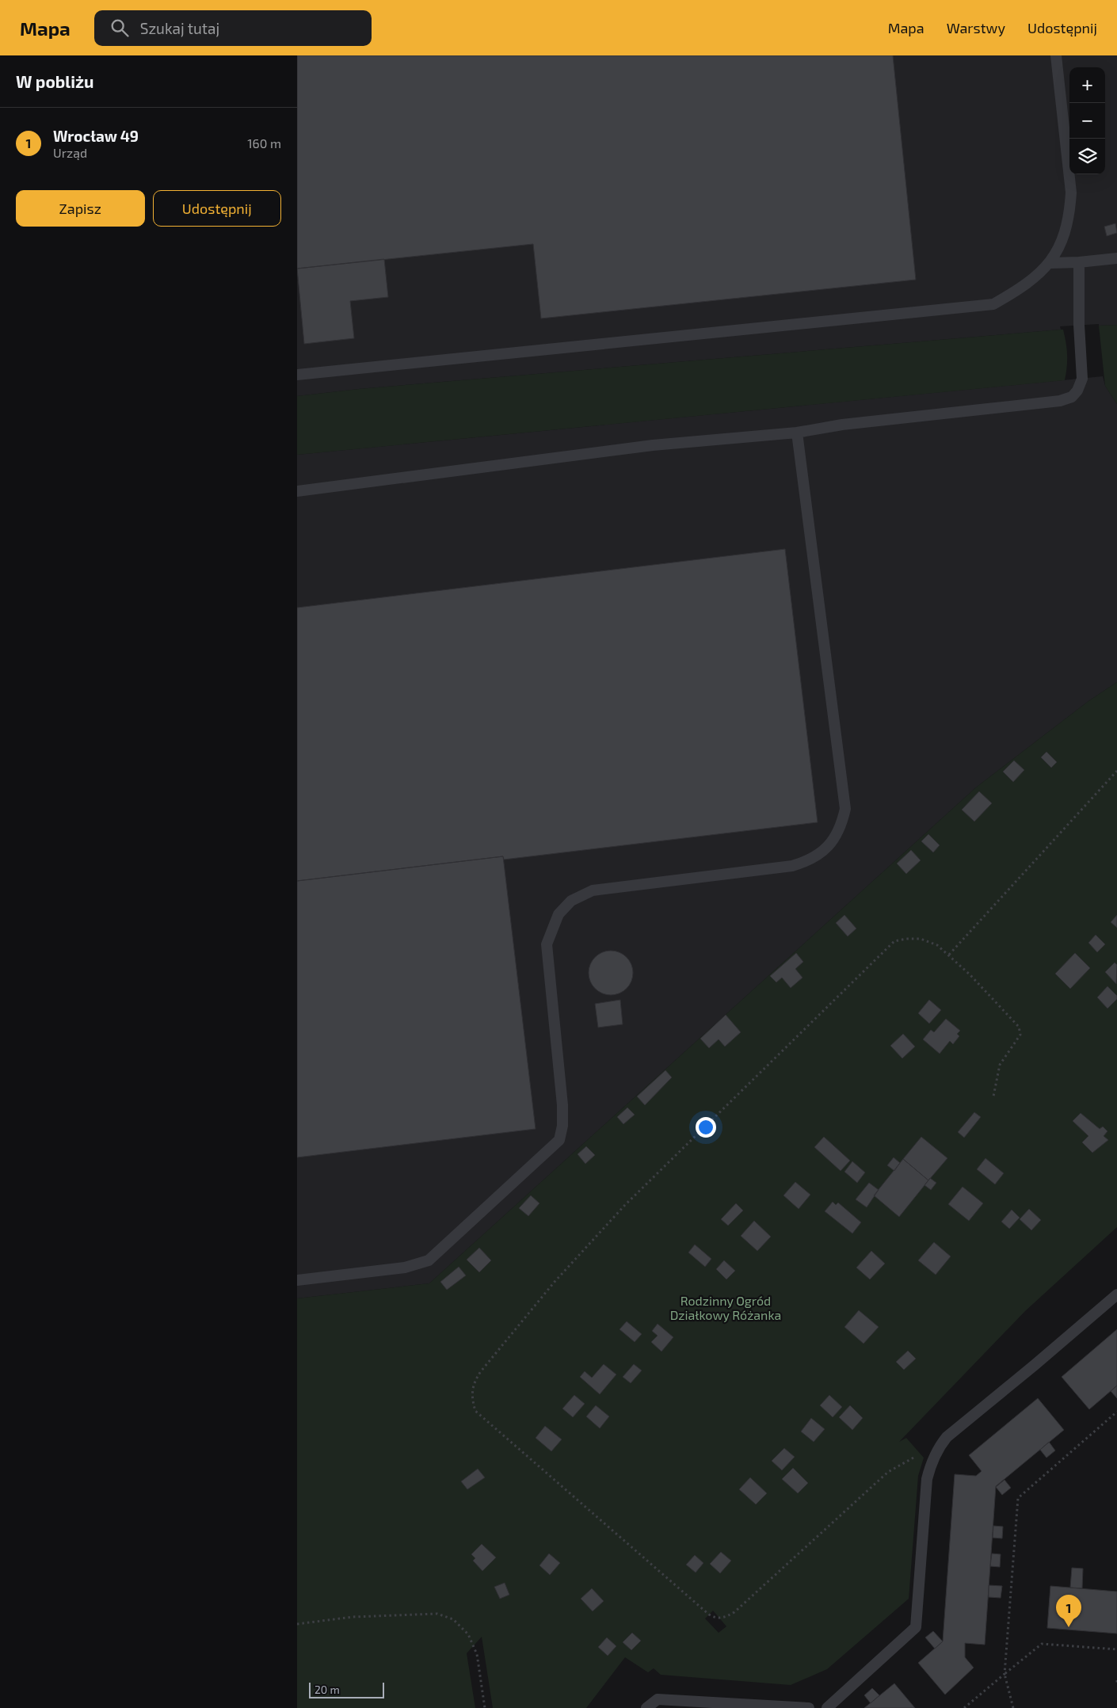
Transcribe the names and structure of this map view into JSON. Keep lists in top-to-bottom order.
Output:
{
  "parks": ["Rodzinny Ogród Działkowy Różanka"],
  "scale_bar": "20 m",
  "page": {
    "header": "Mapa",
    "search": "Szukaj tutaj",
    "nav": ["Mapa", "Warstwy", "Udostępnij"],
    "heading": "W pobliżu",
    "map_buttons": ["+", "−"],
    "list": [
      {
        "mark": "1",
        "name": "Wrocław 49",
        "note": "Urząd",
        "value": "160 m"
      }
    ],
    "buttons": ["Zapisz", "Udostępnij"],
    "pins": "1",
    "scale": "20 m"
  }
}
